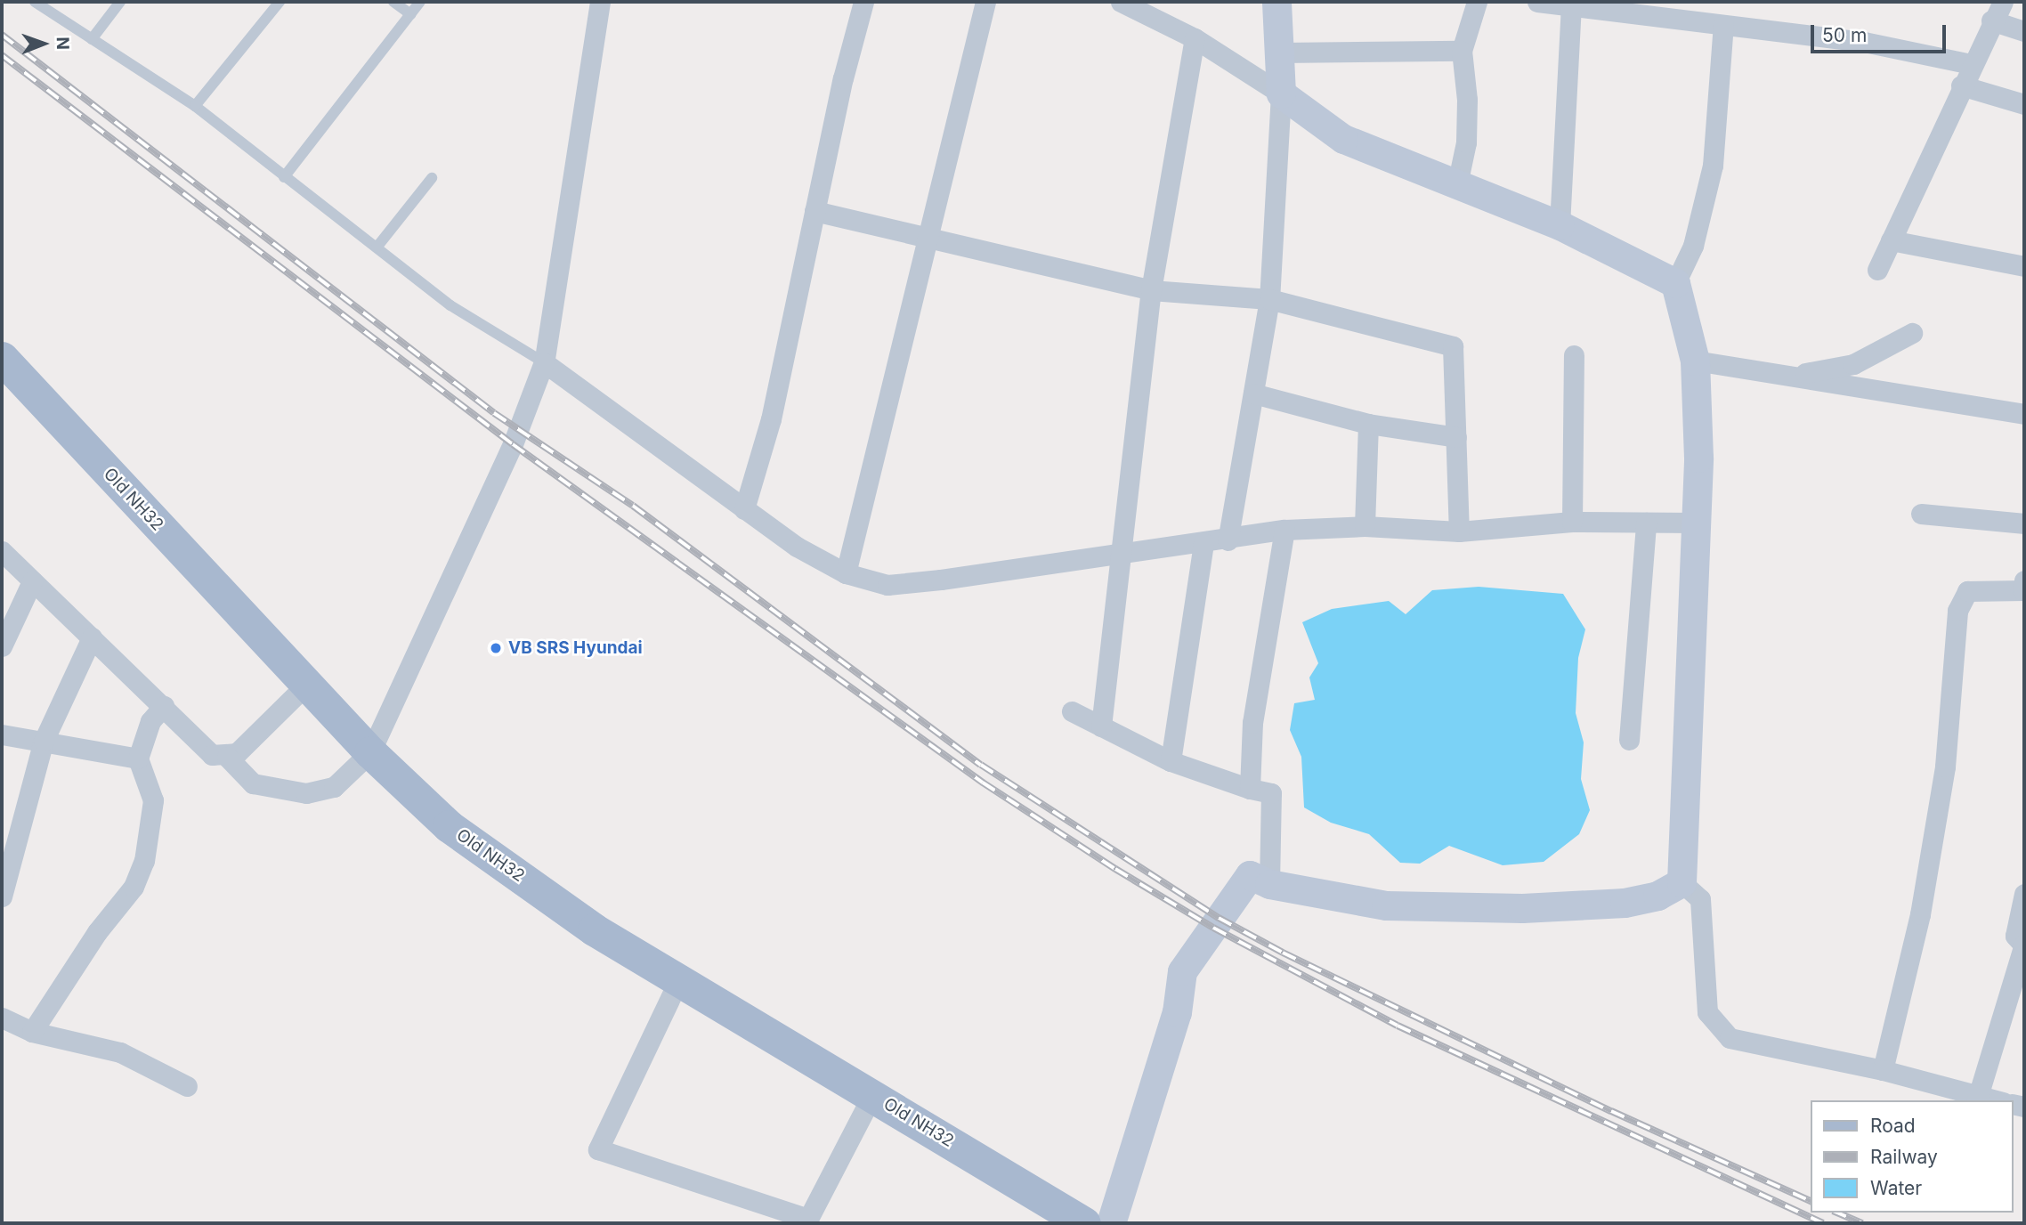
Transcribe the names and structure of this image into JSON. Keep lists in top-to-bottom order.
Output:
{
  "streets": {
    "main road": ["Old NH32"]
  },
  "places": ["VB SRS Hyundai"],
  "legend": ["Road", "Railway", "Water"],
  "scale_bar": "50 m",
  "north": "right"
}
